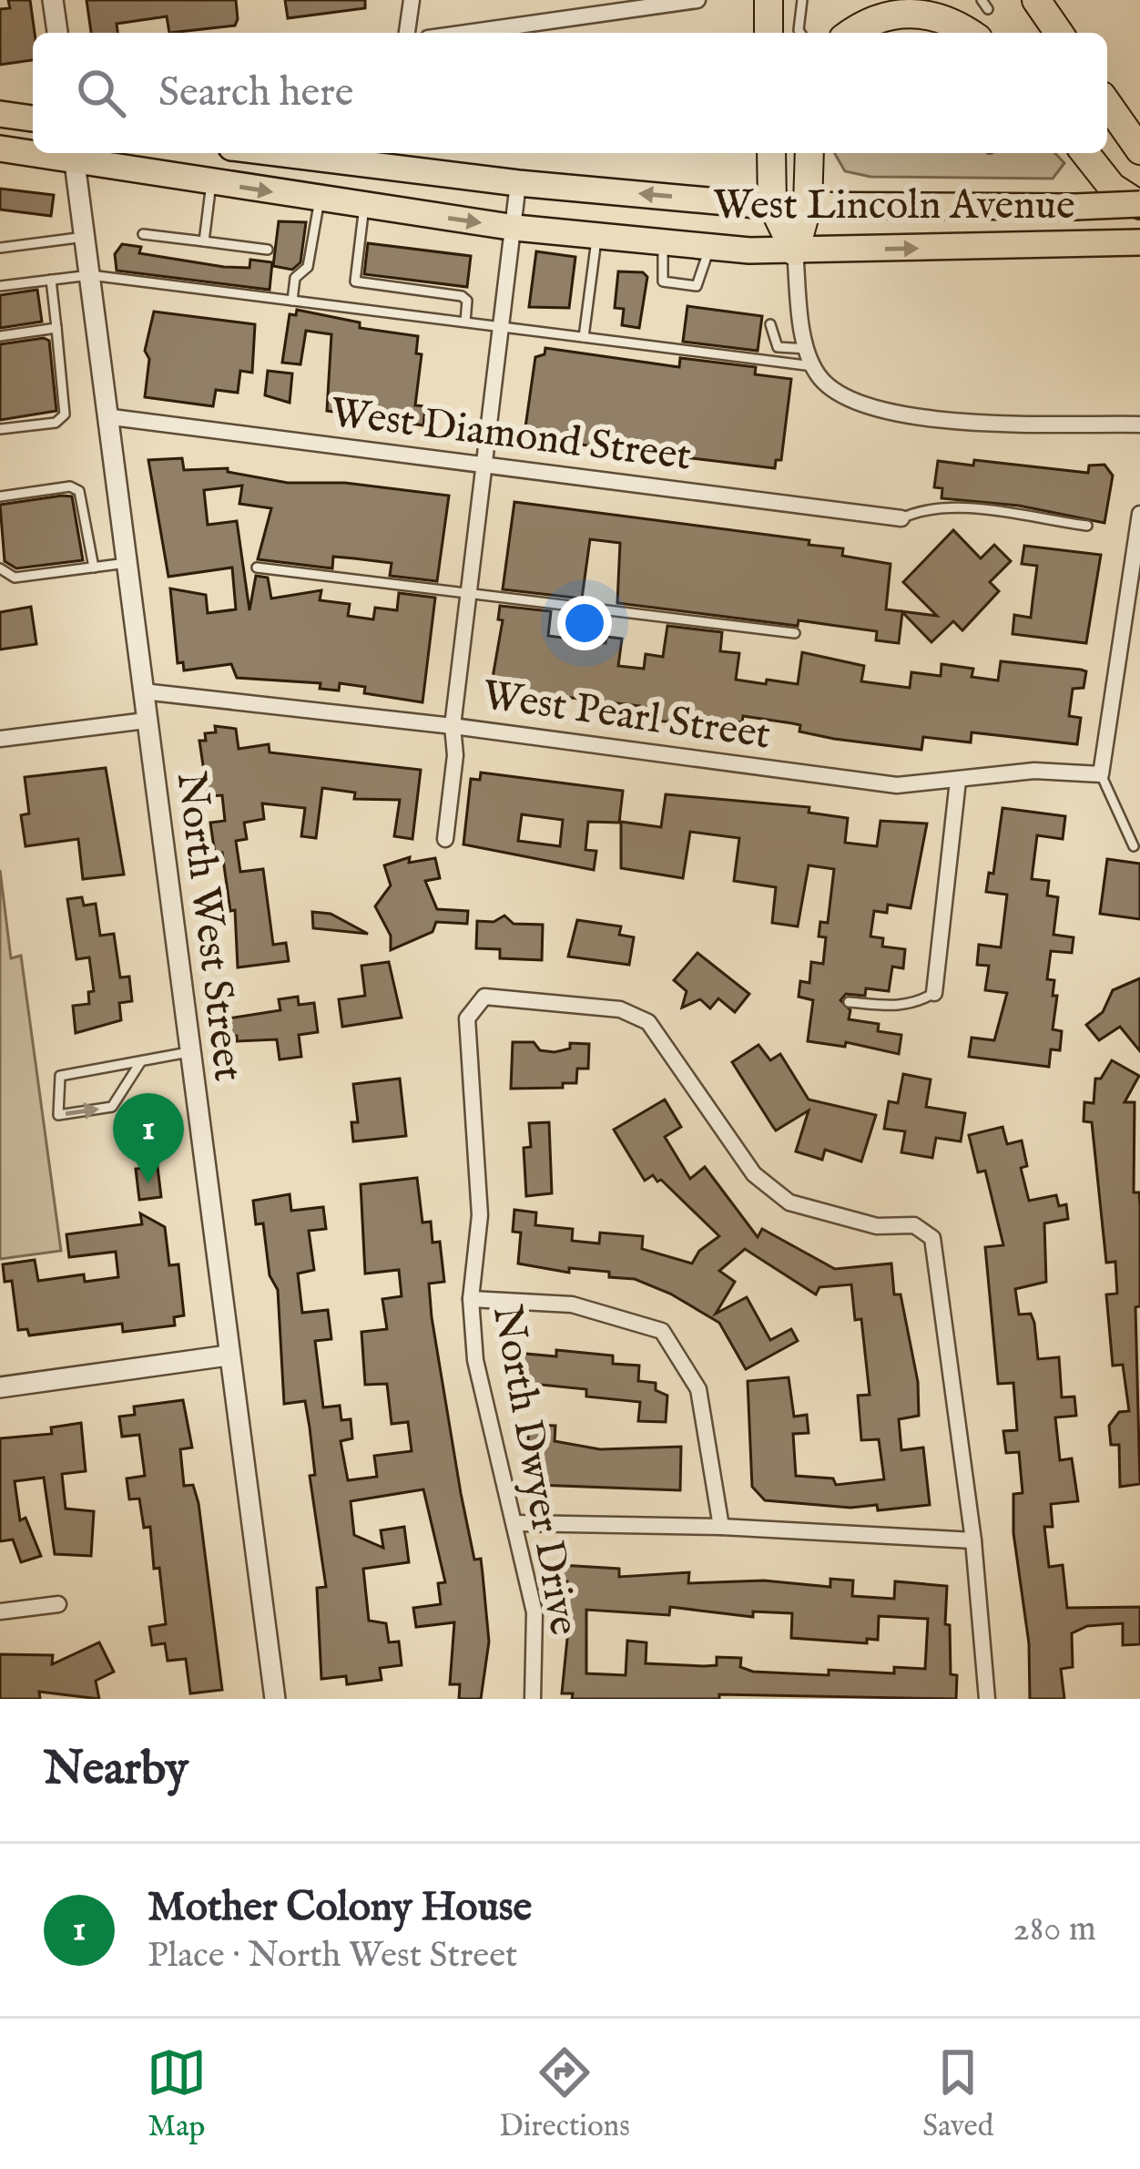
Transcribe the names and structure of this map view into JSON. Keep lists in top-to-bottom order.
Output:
{
  "streets": {
    "main road": ["West Lincoln Avenue"],
    "street": [
      "West Diamond Street",
      "West Pearl Street",
      "North West Street",
      "North Dwyer Drive"
    ]
  },
  "crossings": [
    ["West Lincoln Avenue", "North West Street"],
    ["West Diamond Street", "North West Street"],
    ["West Pearl Street", "North West Street"]
  ],
  "page": {
    "search": "Search here",
    "pins": "1",
    "heading": "Nearby",
    "list": [
      {
        "mark": "1",
        "name": "Mother Colony House",
        "note": "Place · North West Street",
        "value": "280 m"
      }
    ],
    "nav": ["Map", "Directions", "Saved"]
  }
}
